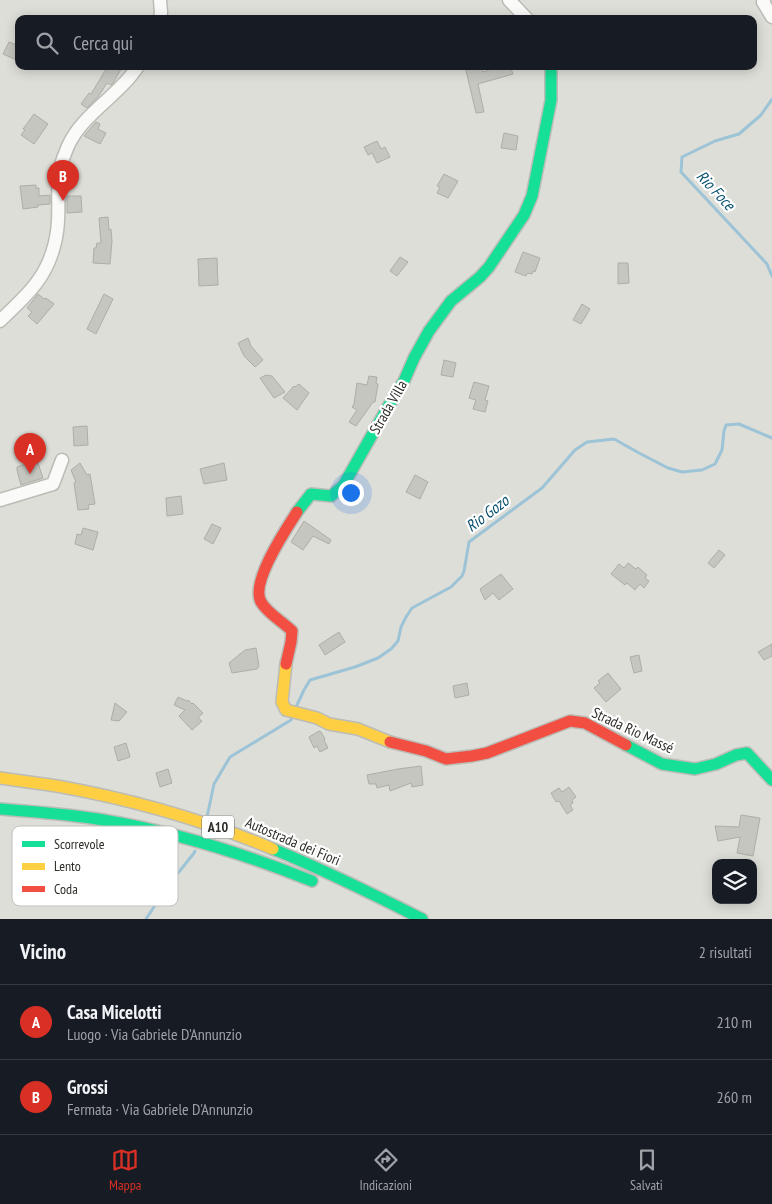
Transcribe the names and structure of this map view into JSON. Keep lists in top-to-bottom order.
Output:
{
  "streets": {
    "main road": [
      "Strada Villa",
      "Strada Rio Massé",
      "A10",
      "Autostrada dei Fiori"
    ]
  },
  "crossings": [
    ["Strada Villa", "Strada Rio Massé"]
  ],
  "water": ["Rio Foce", "Rio Gozo"],
  "legend": ["Scorrevole", "Lento", "Coda"],
  "page": {
    "search": "Cerca qui",
    "pins": ["B", "A"],
    "heading": ["Vicino", "2 risultati"],
    "list": [
      {
        "mark": "A",
        "name": "Casa Micelotti",
        "note": "Luogo · Via Gabriele D'Annunzio",
        "value": "210 m"
      },
      {
        "mark": "B",
        "name": "Grossi",
        "note": "Fermata · Via Gabriele D'Annunzio",
        "value": "260 m"
      }
    ],
    "nav": ["Mappa", "Indicazioni", "Salvati"]
  }
}
